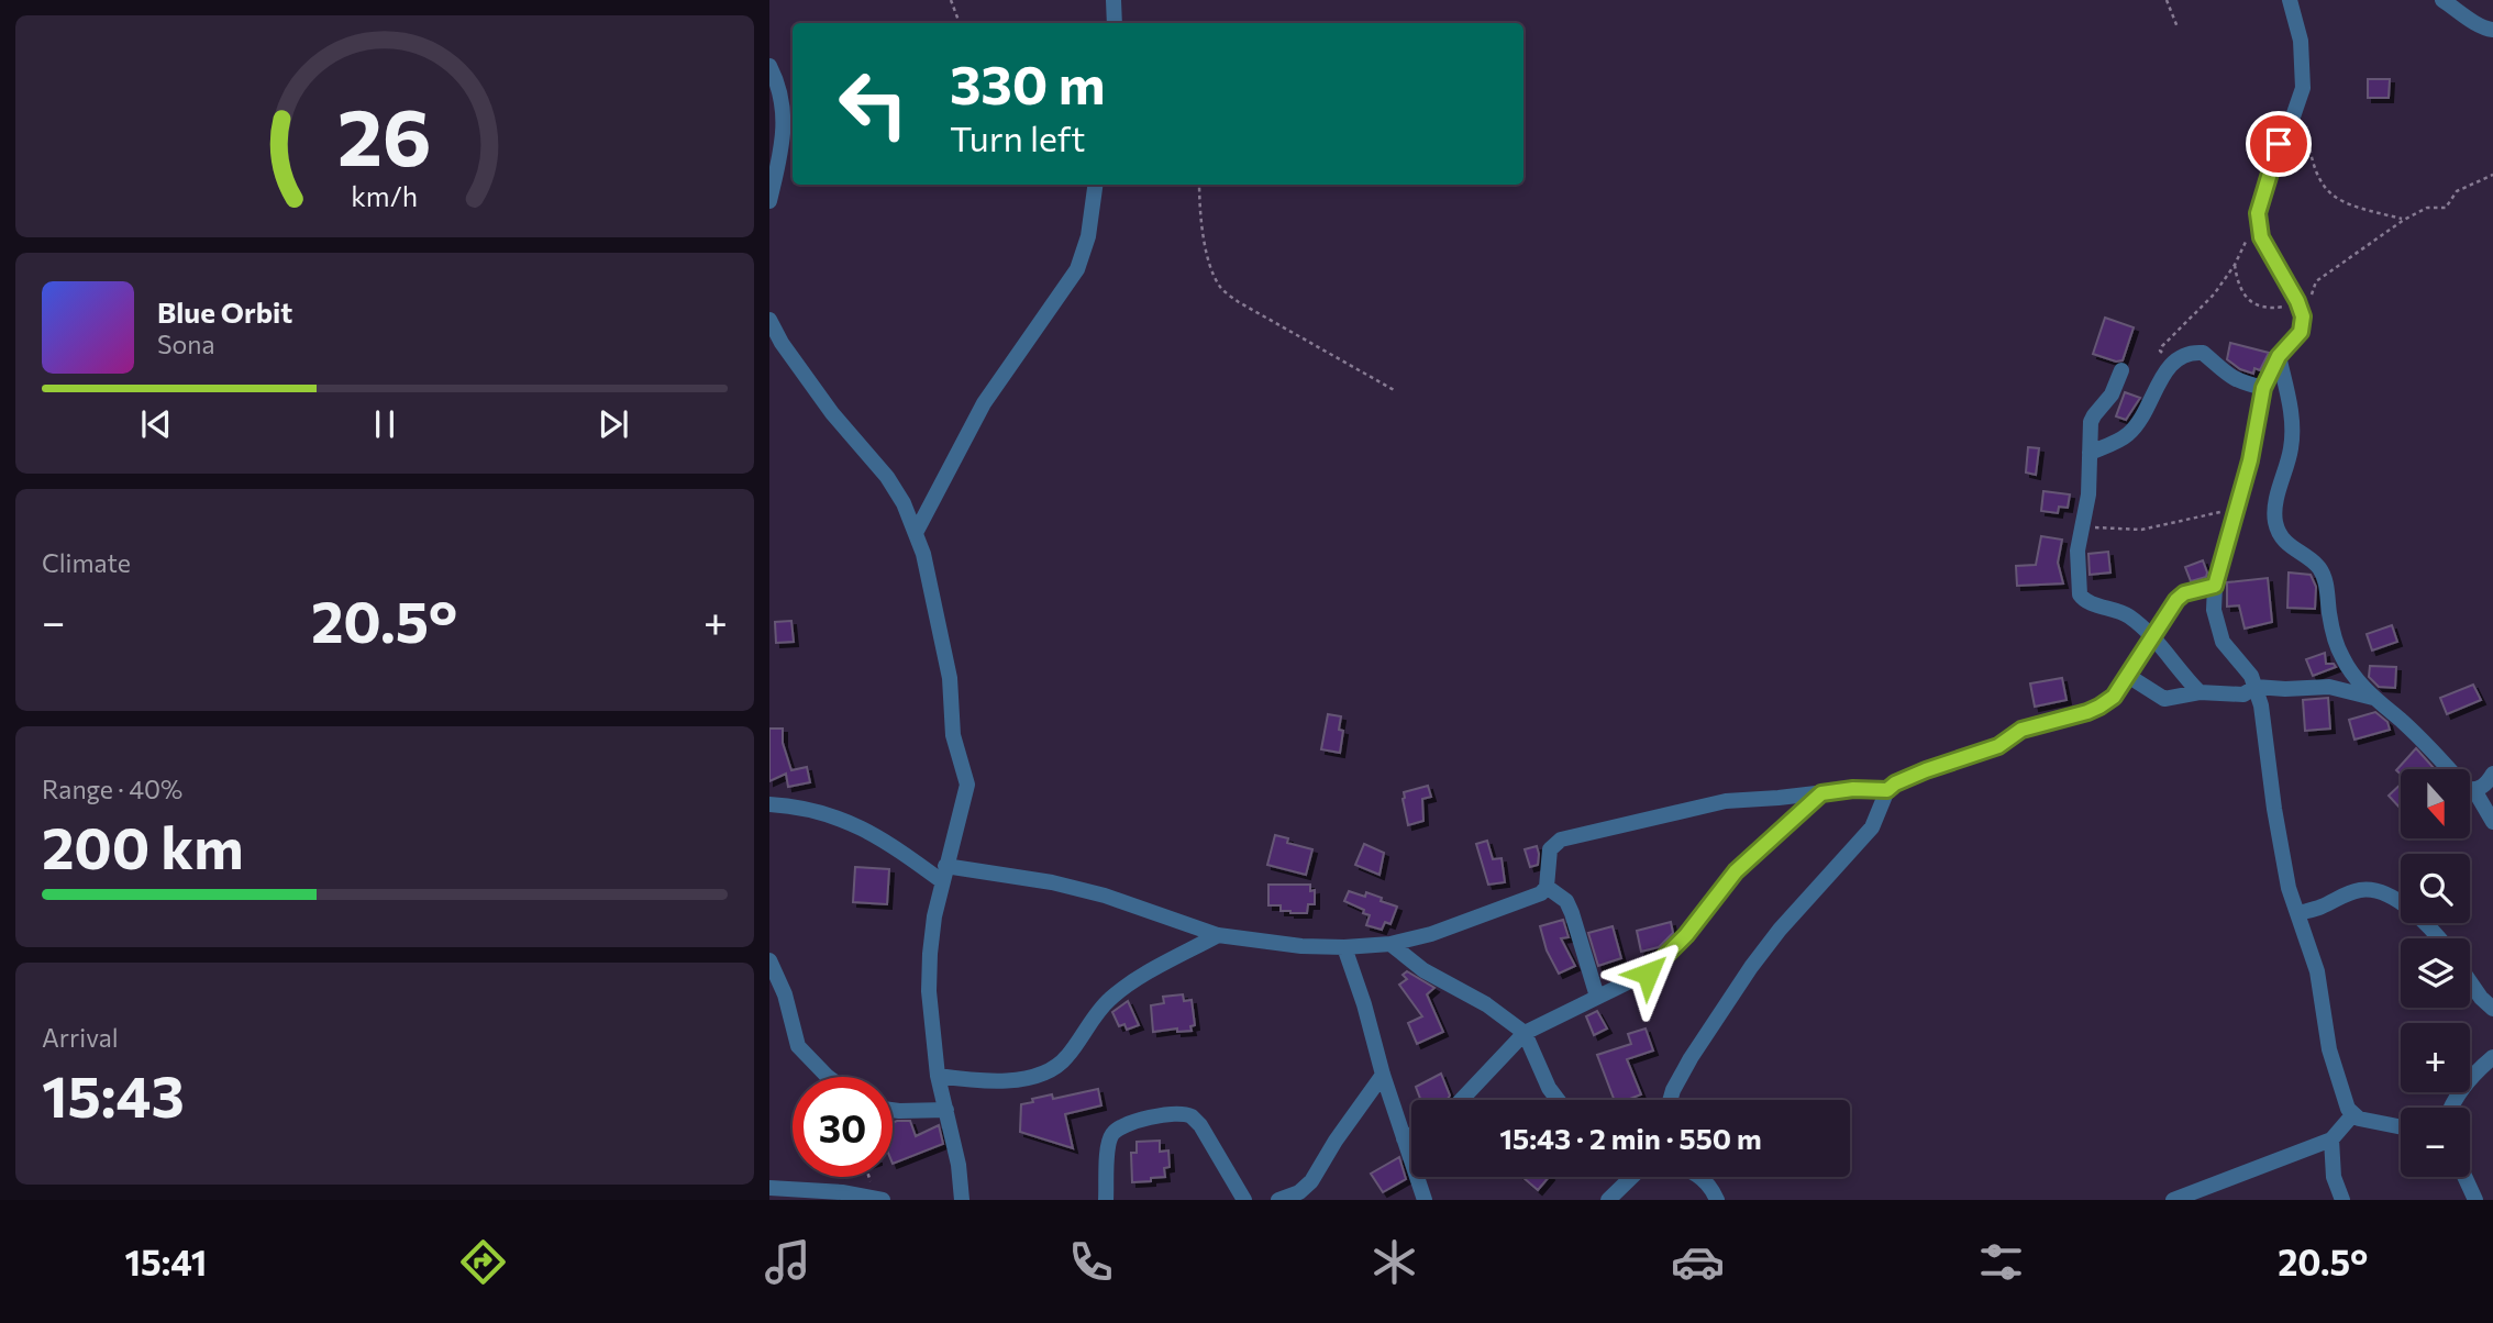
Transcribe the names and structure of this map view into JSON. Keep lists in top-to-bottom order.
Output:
{
  "north": "bottom",
  "page": {
    "turn": ["330 m", "Turn left"],
    "song": ["Blue Orbit", "Sona"],
    "tile": [
      "Climate",
      ["Range · 40%", "200 km"],
      ["Arrival", "15:43"]
    ],
    "heat": ["−", "20.5°", "+"],
    "map_buttons": ["+", "−"],
    "limit": "30",
    "trip": "15:43 · 2 min · 550 m",
    "tabs": ["15:41", "20.5°"],
    "gauge": ["26", "km/h"]
  }
}
